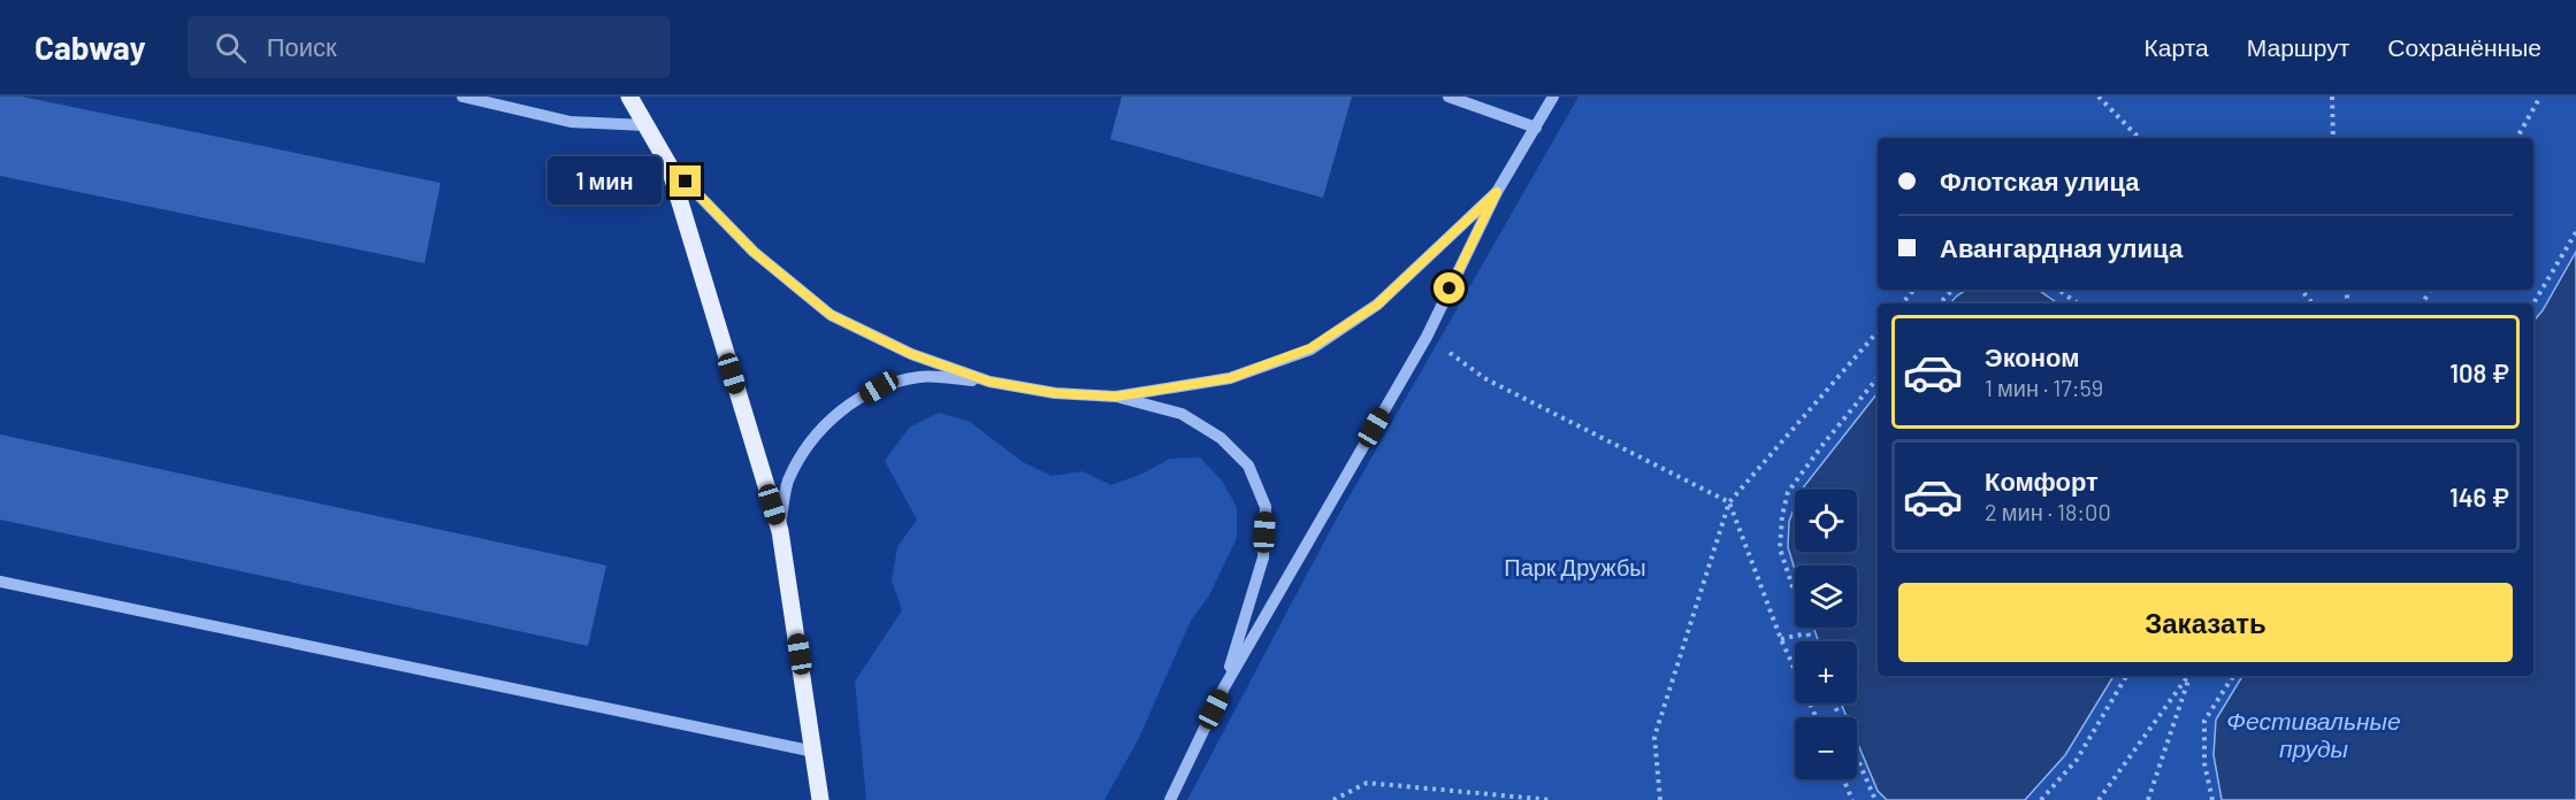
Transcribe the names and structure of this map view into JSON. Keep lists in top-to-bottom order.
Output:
{
  "water": ["Фестивальные пруды"],
  "parks": ["Парк Дружбы"],
  "page": {
    "header": "Cabway",
    "search": "Поиск",
    "nav": ["Карта", "Маршрут", "Сохранённые"],
    "banner": ["Флотская улица", "Авангардная улица"],
    "bubble": "1 мин",
    "list": [
      {
        "name": "Эконом",
        "note": "1 мин · 17:59",
        "value": "108 ₽"
      },
      {
        "name": "Комфорт",
        "note": "2 мин · 18:00",
        "value": "146 ₽"
      }
    ],
    "map_buttons": ["+", "−"],
    "buttons": "Заказать"
  }
}
